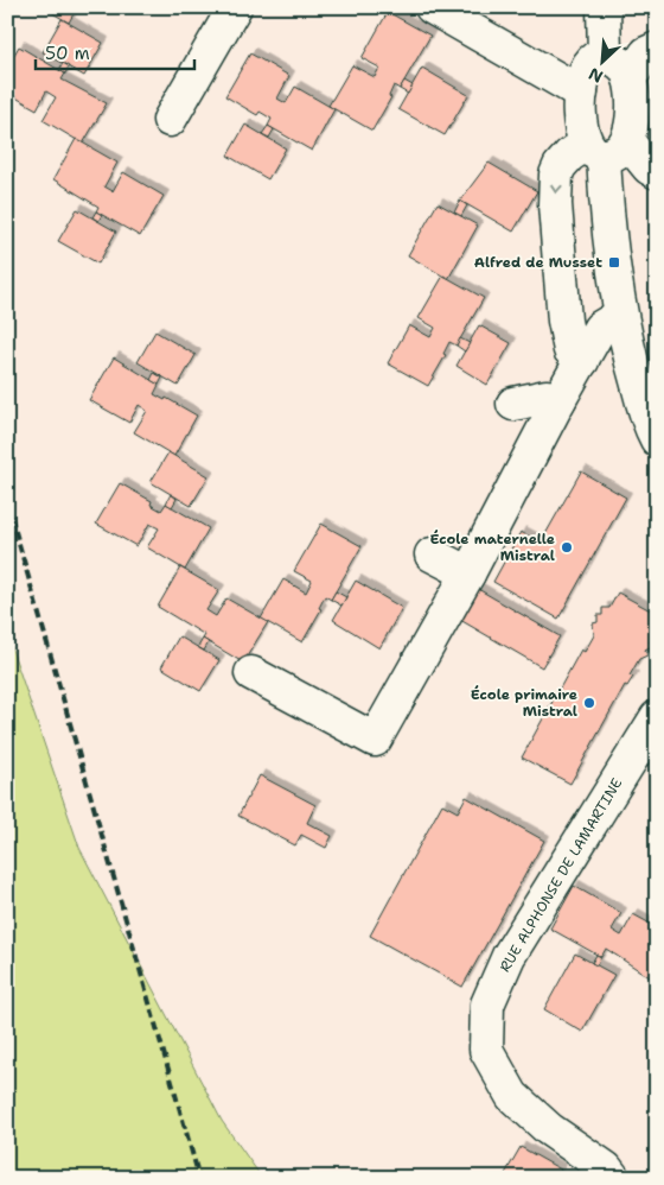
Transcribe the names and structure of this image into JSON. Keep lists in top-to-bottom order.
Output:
{
  "streets": {
    "street": ["RUE ALPHONSE DE LAMARTINE"]
  },
  "places": {
    "transit": ["Alfred de Musset"],
    "other": ["École maternelle Mistral", "École primaire Mistral"]
  },
  "scale_bar": "50 m",
  "north": "bottom left"
}
